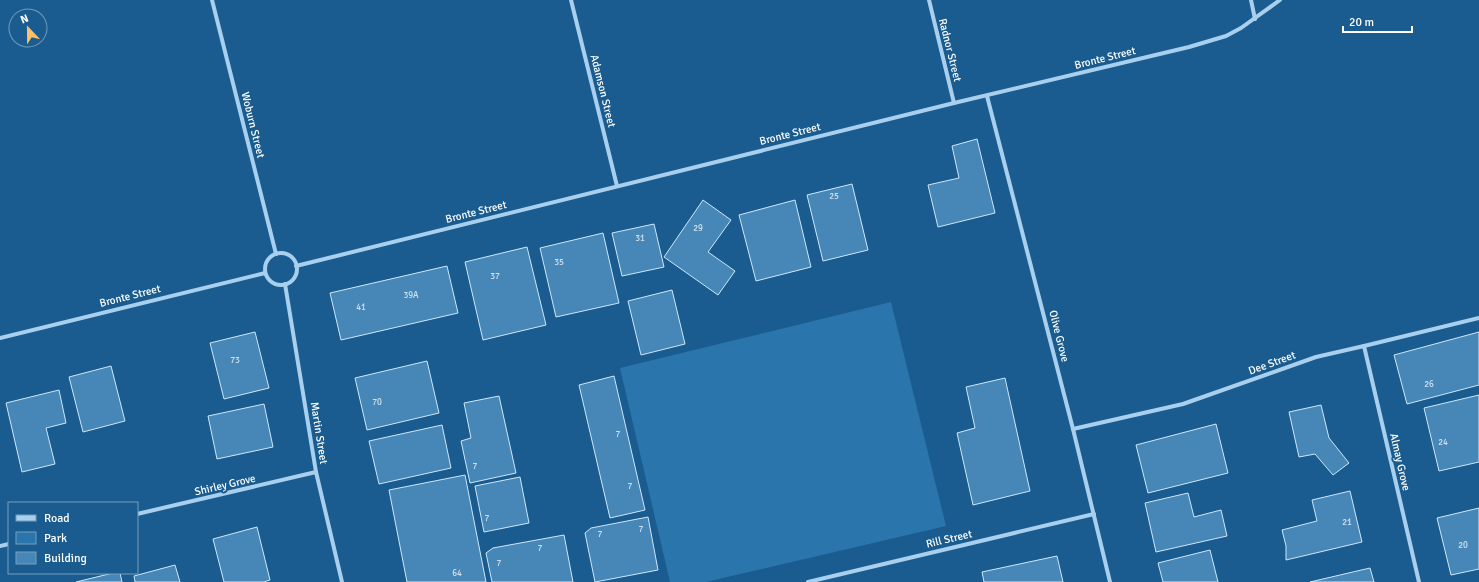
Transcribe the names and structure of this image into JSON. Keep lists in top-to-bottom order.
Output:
{
  "streets": {
    "street": [
      "Radnor Street",
      "Bronte Street",
      "Adamson Street",
      "Woburn Street",
      "Olive Grove",
      "Dee Street",
      "Martin Street",
      "Almay Grove",
      "Shirley Grove",
      "Rill Street"
    ]
  },
  "crossings": [
    ["Radnor Street", "Bronte Street"],
    ["Bronte Street", "Adamson Street"],
    ["Bronte Street", "Woburn Street"],
    ["Bronte Street", "Olive Grove"],
    ["Bronte Street", "Martin Street"],
    ["Woburn Street", "Martin Street"],
    ["Olive Grove", "Dee Street"],
    ["Olive Grove", "Rill Street"],
    ["Dee Street", "Almay Grove"],
    ["Martin Street", "Shirley Grove"]
  ],
  "house_numbers": [
    "25",
    "29",
    "31",
    "35",
    "37",
    "39A",
    "41",
    "73",
    "26",
    "70",
    "7",
    "24",
    "7",
    "7",
    "7",
    "21",
    "7",
    "7",
    "20",
    "7",
    "7",
    "64"
  ],
  "legend": ["Road", "Park", "Building"],
  "scale_bar": "20 m",
  "north": "top"
}
